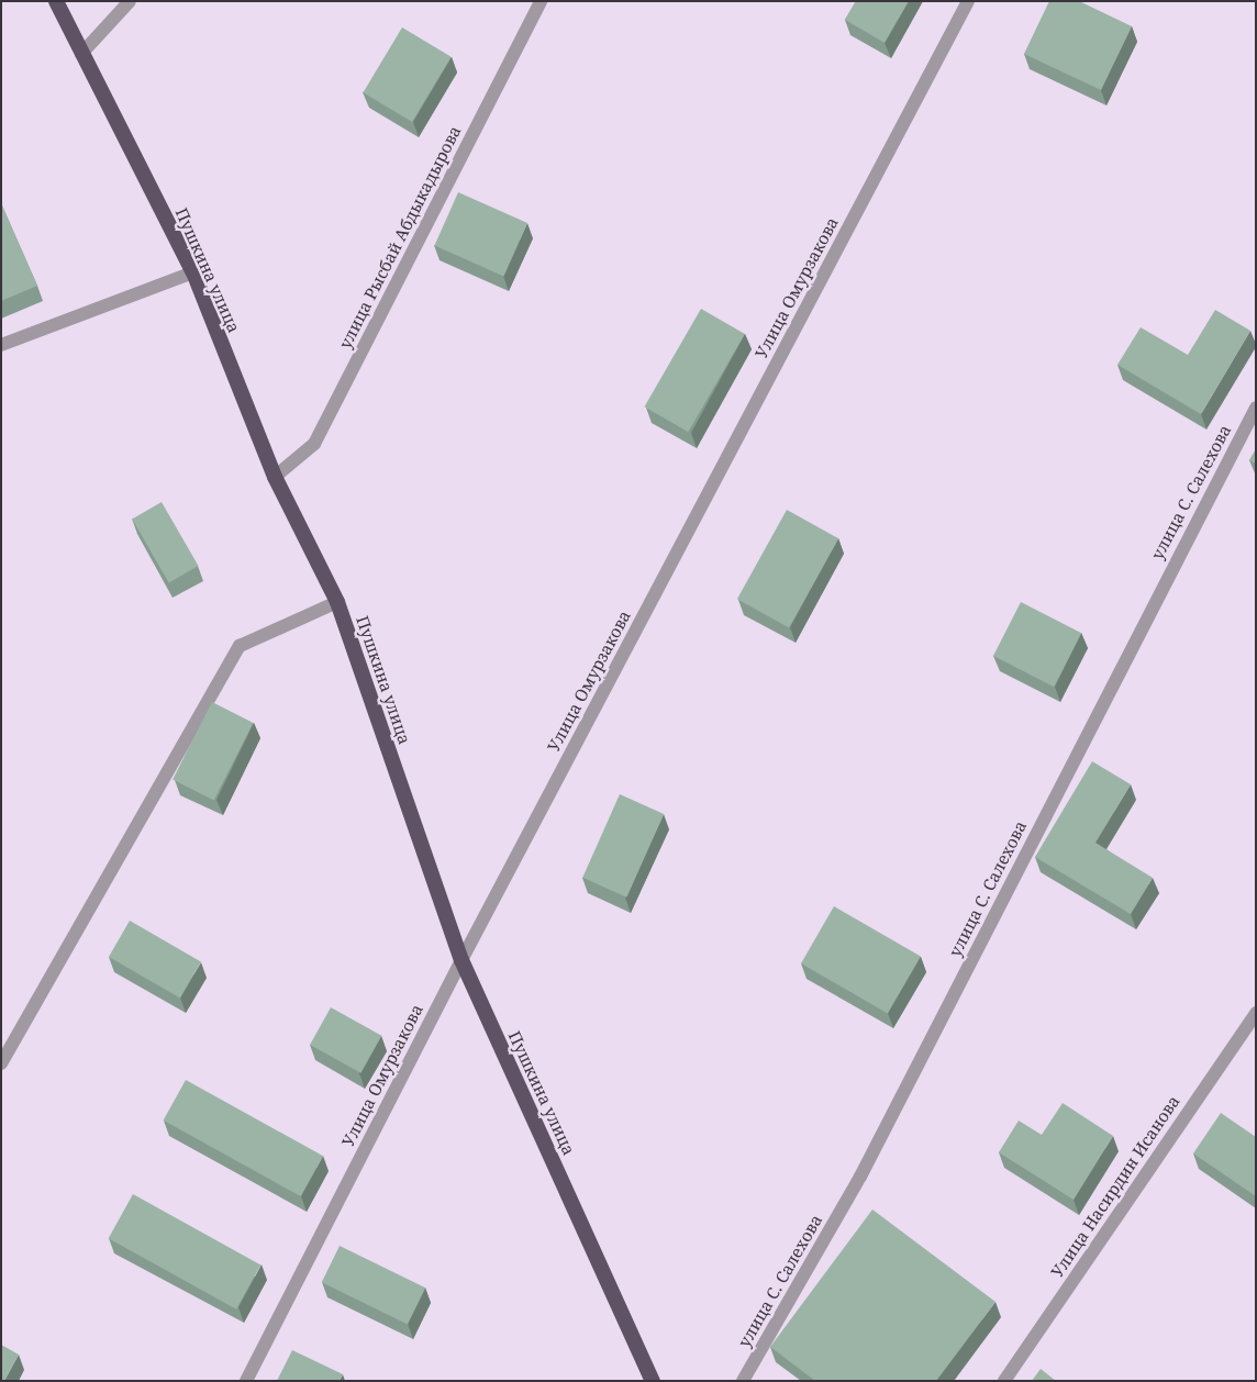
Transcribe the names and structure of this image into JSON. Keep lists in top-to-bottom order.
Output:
{
  "streets": {
    "highway": ["Пушкина улица"],
    "street": [
      "улица Рысбай Абдыкадырова",
      "Улица Омурзакова",
      "улица С. Салехова",
      "Улица Насирдин Исанова"
    ]
  },
  "crossings": [
    ["улица Рысбай Абдыкадырова", "Пушкина улица"],
    ["Пушкина улица", "Улица Омурзакова"]
  ]
}
